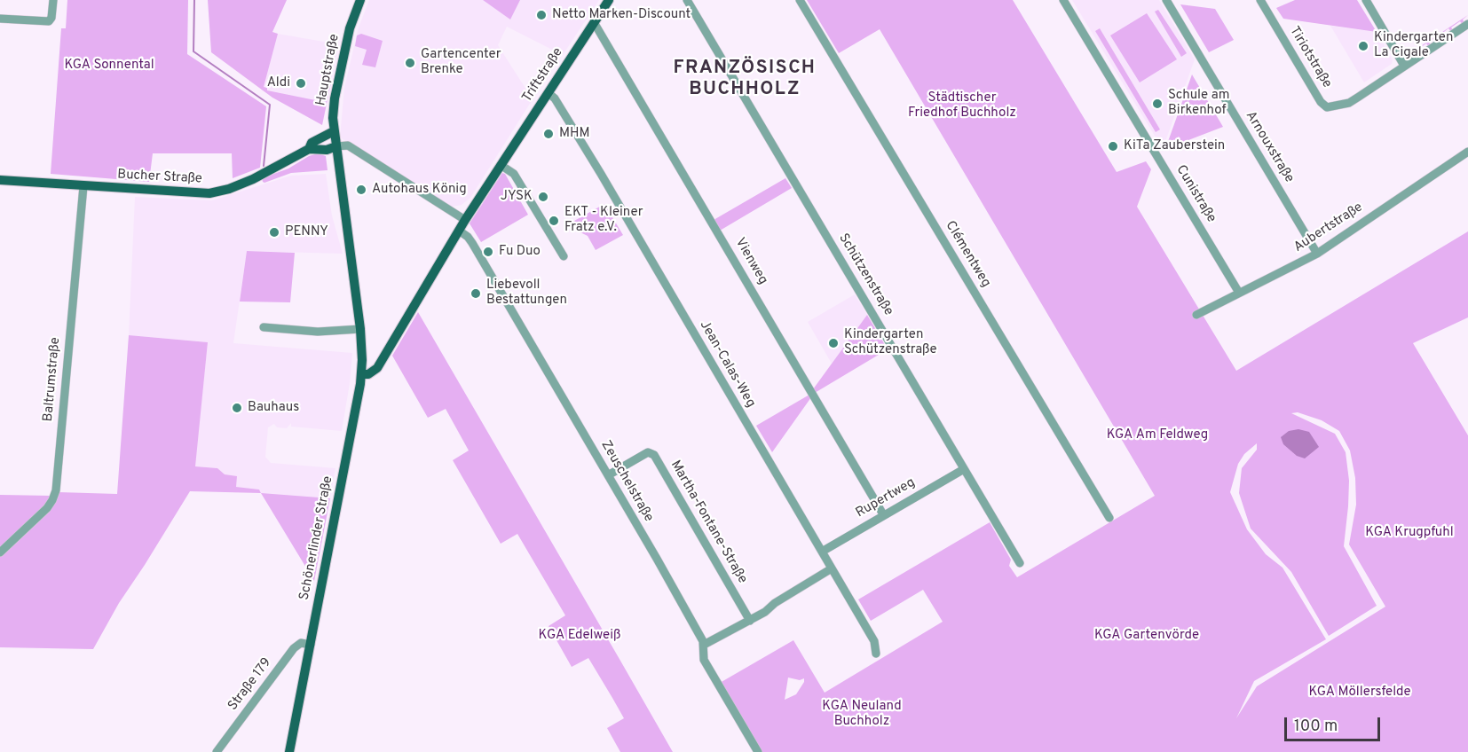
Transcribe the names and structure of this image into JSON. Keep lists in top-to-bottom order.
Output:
{
  "streets": {
    "main road": [
      "Hauptstraße",
      "Triftstraße",
      "Bucher Straße",
      "Schönerlinder Straße"
    ],
    "street": [
      "Tiriotstraße",
      "Arnouxstraße",
      "Cunistraße",
      "Aubertstraße",
      "Clémentweg",
      "Vienweg",
      "Schützenstraße",
      "Jean-Calas-Weg",
      "Baltrumstraße",
      "Zeuschelstraße",
      "Rupertweg",
      "Martha-Fontane-Straße",
      "Straße 179"
    ]
  },
  "crossings": [
    ["Hauptstraße", "Bucher Straße"],
    ["Hauptstraße", "Schönerlinder Straße"],
    ["Triftstraße", "Vienweg"],
    ["Triftstraße", "Jean-Calas-Weg"],
    ["Triftstraße", "Zeuschelstraße"],
    ["Triftstraße", "Schönerlinder Straße"],
    ["Arnouxstraße", "Aubertstraße"],
    ["Bucher Straße", "Baltrumstraße"],
    ["Bucher Straße", "Schönerlinder Straße"],
    ["Cunistraße", "Aubertstraße"],
    ["Vienweg", "Rupertweg"],
    ["Schützenstraße", "Rupertweg"],
    ["Jean-Calas-Weg", "Rupertweg"],
    ["Zeuschelstraße", "Martha-Fontane-Straße"],
    ["Schönerlinder Straße", "Straße 179"]
  ],
  "districts": ["FRANZÖSISCH BUCHHOLZ"],
  "parks": [
    "KGA Sonnental",
    "Städtischer Friedhof Buchholz",
    "KGA Am Feldweg",
    "KGA Krugpfuhl",
    "KGA Edelweiß",
    "KGA Gartenvörde",
    "KGA Möllersfelde",
    "KGA Neuland Buchholz"
  ],
  "places": [
    "Netto Marken-Discount",
    "Kindergarten La Cigale",
    "Gartencenter Brenke",
    "Aldi",
    "Schule am Birkenhof",
    "MHM",
    "KiTa Zauberstein",
    "Autohaus König",
    "JYSK",
    "EKT - Kleiner Fratz e.V.",
    "PENNY",
    "Fu Duo",
    "Liebevoll Bestattungen",
    "Kindergarten Schützenstraße",
    "Bauhaus"
  ],
  "scale_bar": "100 m"
}
